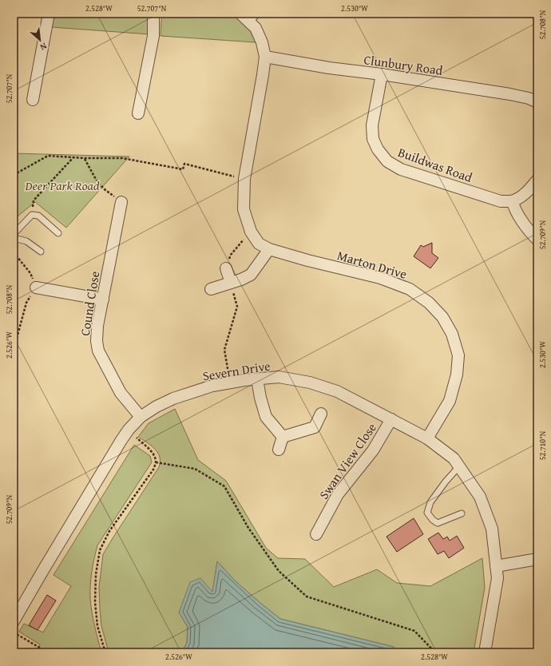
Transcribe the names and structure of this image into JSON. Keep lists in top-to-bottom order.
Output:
{
  "streets": {
    "street": [
      "Clunbury Road",
      "Buildwas Road",
      "Marton Drive",
      "Cound Close",
      "Severn Drive",
      "Swan View Close"
    ]
  },
  "crossings": [
    ["Clunbury Road", "Buildwas Road"],
    ["Clunbury Road", "Marton Drive"],
    ["Marton Drive", "Severn Drive"],
    ["Cound Close", "Severn Drive"],
    ["Severn Drive", "Swan View Close"]
  ],
  "parks": ["Deer Park Road"],
  "north": "bottom right",
  "coordinates": [
    "2.528°W",
    "52.707°N",
    "2.530°W",
    "52.708°N",
    "52.709°N",
    "2.526°W",
    "52.710°N"
  ]
}
